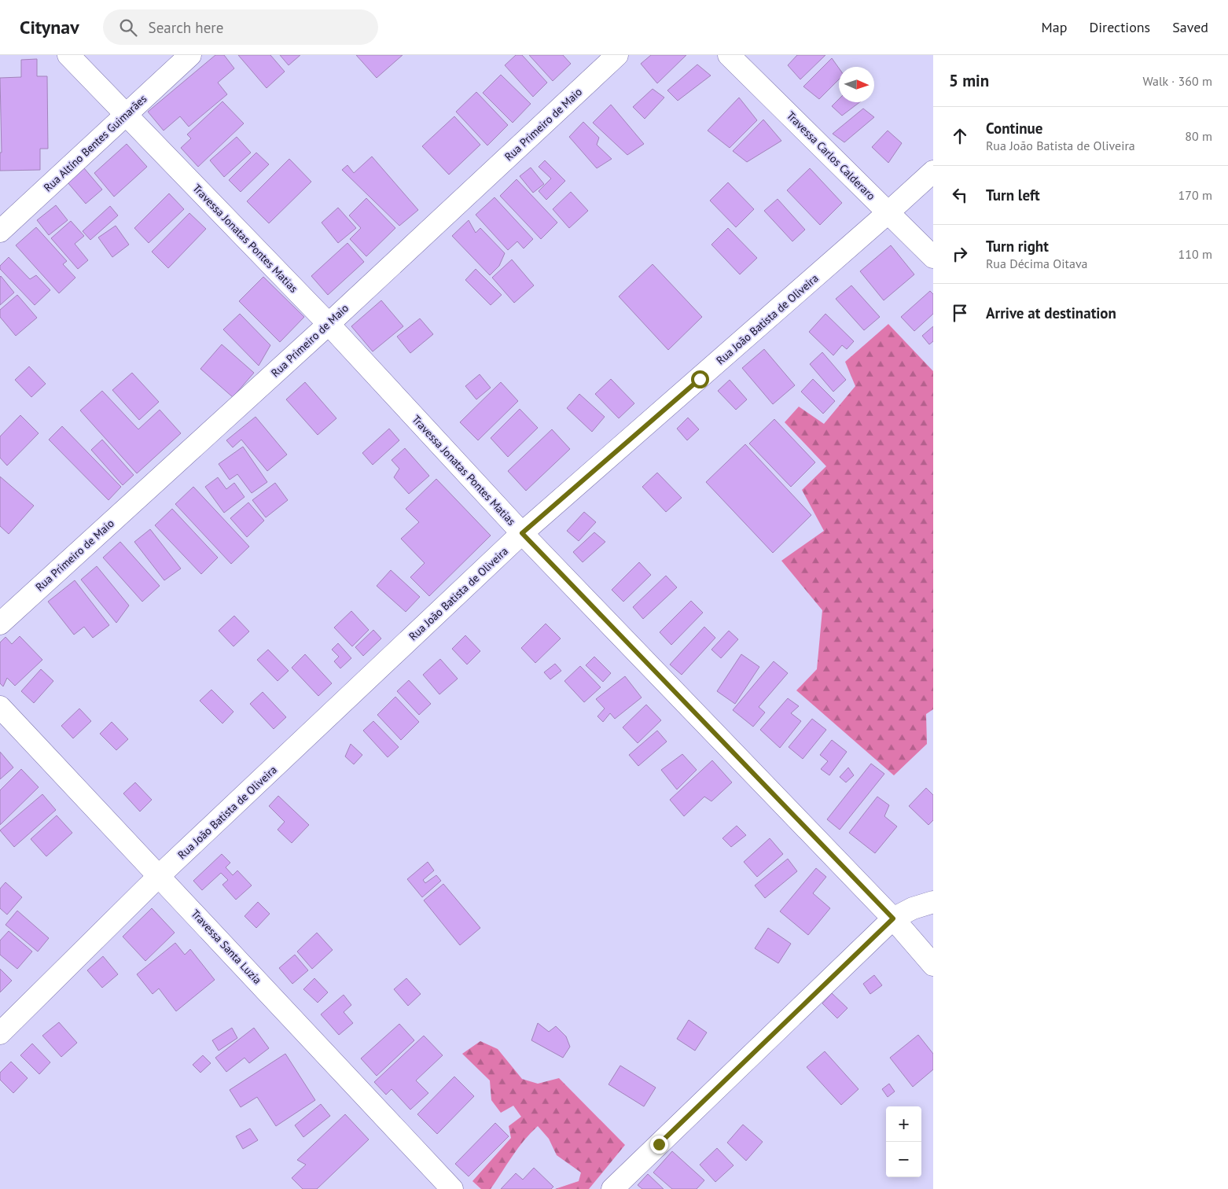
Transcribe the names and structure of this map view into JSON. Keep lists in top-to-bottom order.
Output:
{
  "streets": {
    "street": [
      "Rua Primeiro de Maio",
      "Rua Altíno Bentes Guimarães",
      "Travessa Carlos Calderaro",
      "Travessa Jonatas Pontes Matias",
      "Rua João Batista de Oliveira",
      "Travessa Santa Luzia"
    ]
  },
  "crossings": [
    ["Rua Primeiro de Maio", "Travessa Jonatas Pontes Matias"],
    ["Rua Altíno Bentes Guimarães", "Travessa Jonatas Pontes Matias"],
    ["Travessa Carlos Calderaro", "Rua João Batista de Oliveira"],
    ["Travessa Jonatas Pontes Matias", "Rua João Batista de Oliveira"],
    ["Rua João Batista de Oliveira", "Travessa Santa Luzia"]
  ],
  "north": "right",
  "page": {
    "header": "Citynav",
    "search": "Search here",
    "nav": ["Map", "Directions", "Saved"],
    "heading": ["5 min", "Walk · 360 m"],
    "list": [
      ["Continue", "Rua João Batista de Oliveira", "80 m"],
      ["Turn left", "170 m"],
      ["Turn right", "Rua Décima Oitava", "110 m"],
      "Arrive at destination"
    ],
    "map_buttons": ["+", "−"]
  }
}
